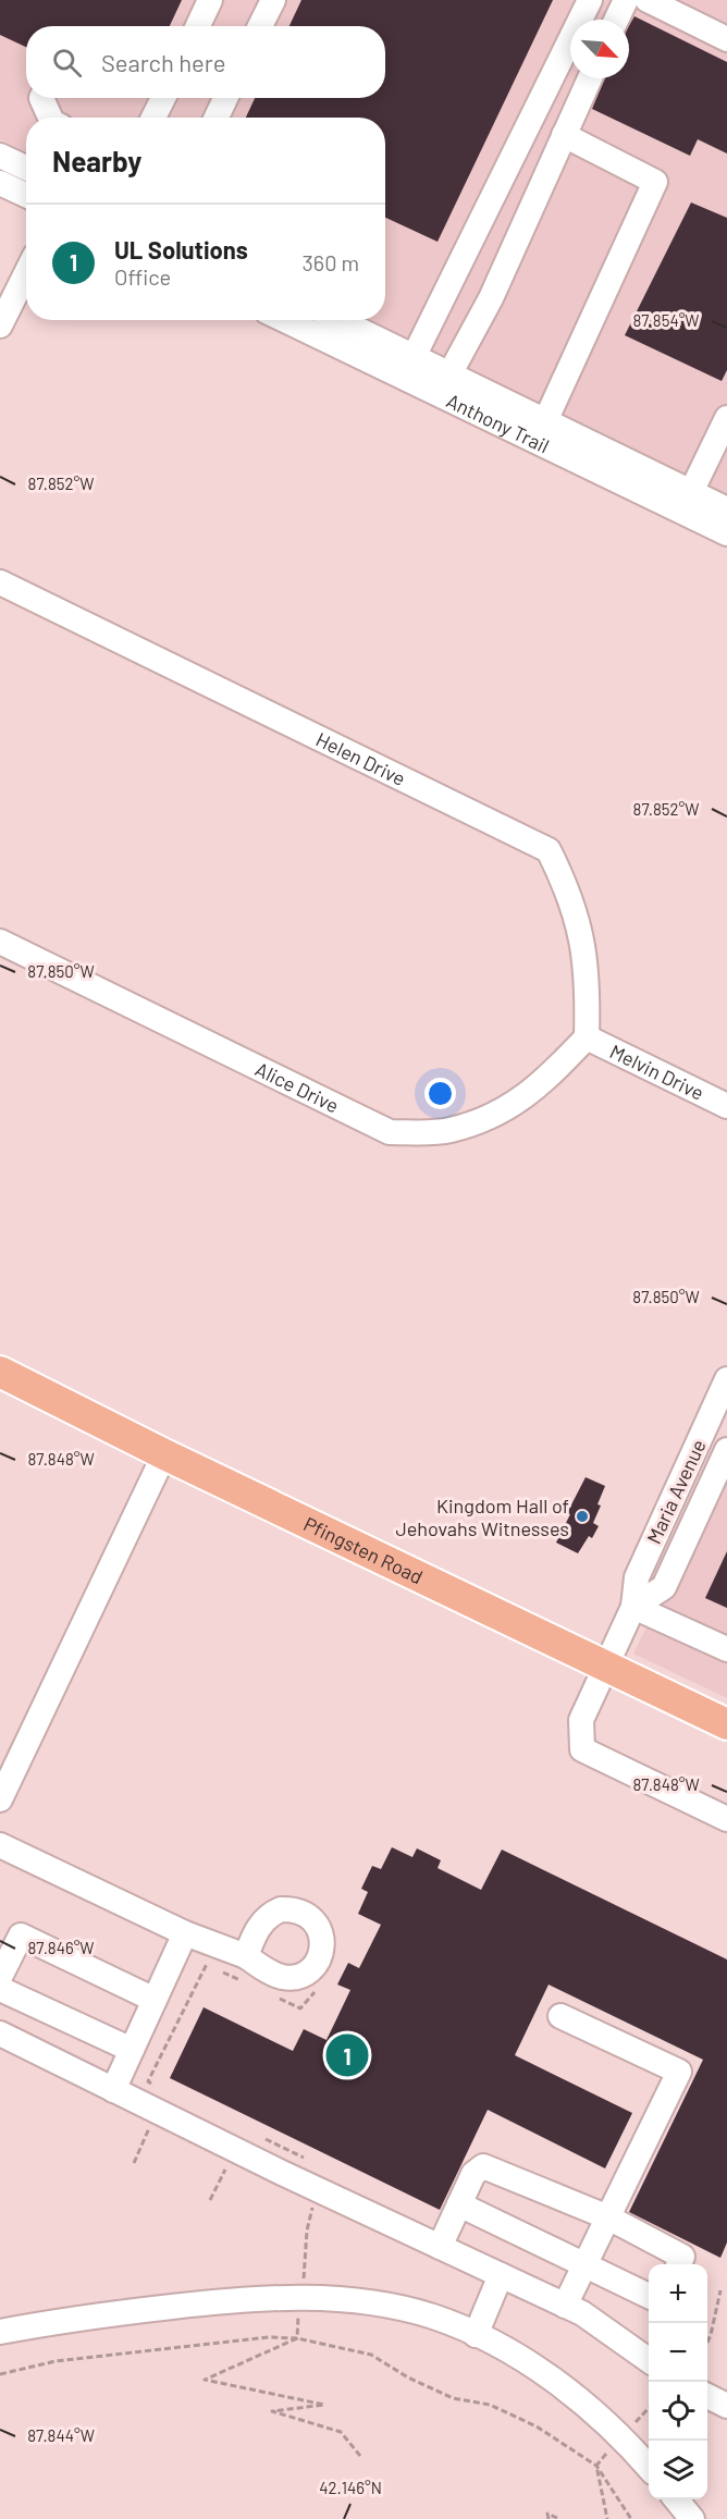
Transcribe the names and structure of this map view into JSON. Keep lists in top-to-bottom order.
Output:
{
  "streets": {
    "main road": ["Pfingsten Road"],
    "street": [
      "Anthony Trail",
      "Helen Drive",
      "Melvin Drive",
      "Alice Drive",
      "Maria Avenue"
    ]
  },
  "crossings": [
    ["Helen Drive", "Melvin Drive"],
    ["Helen Drive", "Alice Drive"],
    ["Melvin Drive", "Alice Drive"],
    ["Maria Avenue", "Pfingsten Road"]
  ],
  "places": ["Kingdom Hall of Jehovahs Witnesses"],
  "north": "bottom right",
  "page": {
    "search": "Search here",
    "heading": "Nearby",
    "list": [
      {
        "mark": "1",
        "name": "UL Solutions",
        "note": "Office",
        "value": "360 m"
      }
    ],
    "pins": "1",
    "map_buttons": ["+", "−"]
  },
  "coordinates": [
    "87.854°W",
    "87.852°W",
    "87.850°W",
    "87.848°W",
    "87.846°W",
    "87.844°W",
    "42.146°N"
  ]
}
